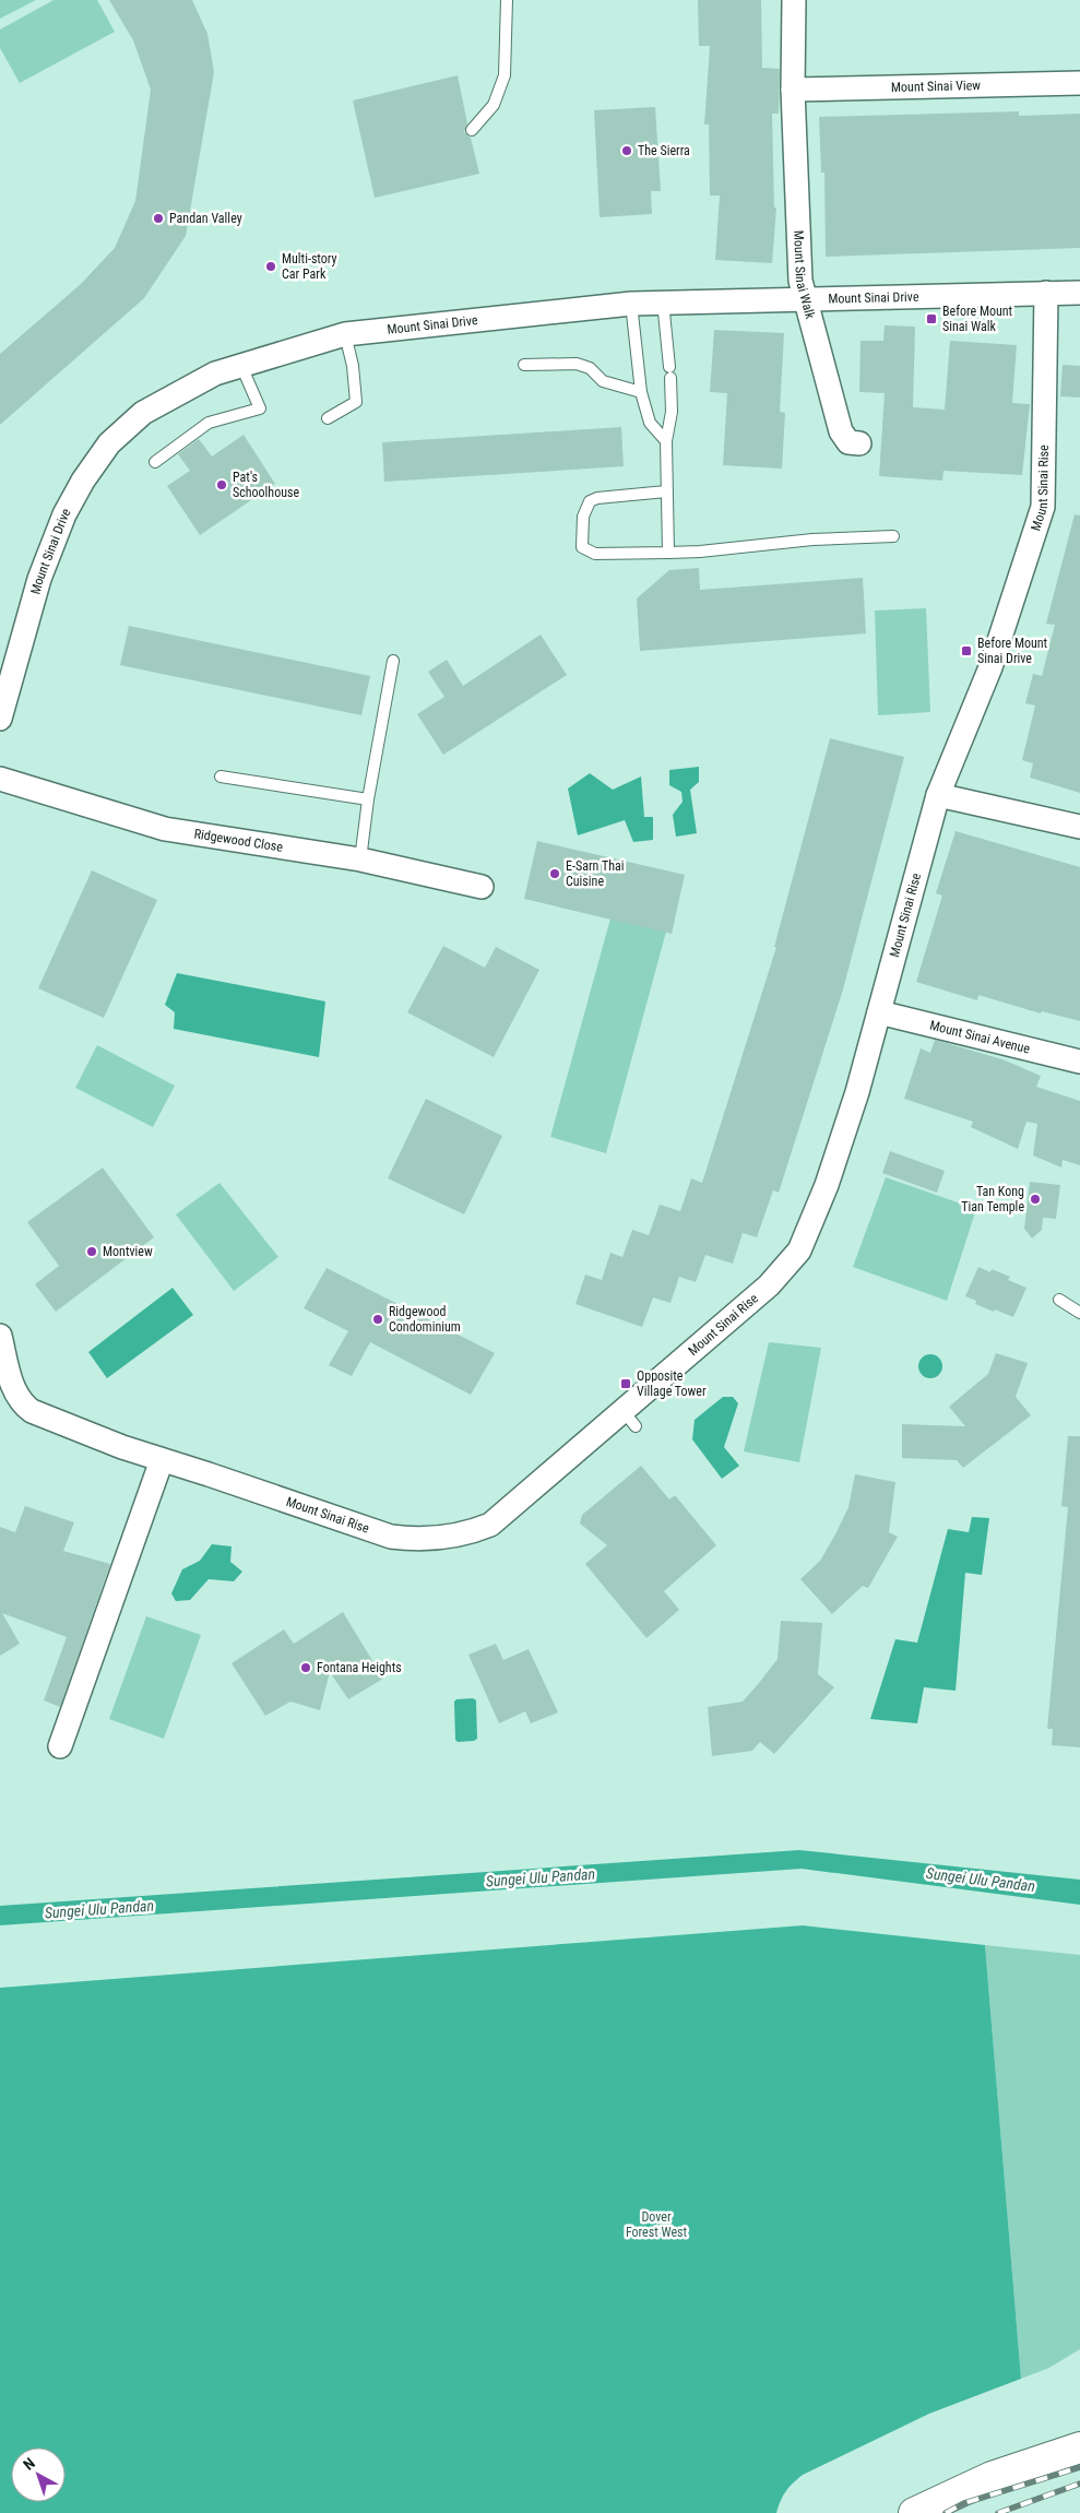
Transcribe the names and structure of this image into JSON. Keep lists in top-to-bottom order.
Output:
{
  "streets": {
    "street": [
      "Mount Sinai View",
      "Mount Sinai Walk",
      "Mount Sinai Drive",
      "Mount Sinai Rise",
      "Ridgewood Close",
      "Mount Sinai Avenue"
    ]
  },
  "crossings": [
    ["Mount Sinai View", "Mount Sinai Walk"],
    ["Mount Sinai Walk", "Mount Sinai Drive"],
    ["Mount Sinai Drive", "Mount Sinai Rise"],
    ["Mount Sinai Rise", "Mount Sinai Avenue"]
  ],
  "water": ["Sungei Ulu Pandan"],
  "parks": ["Dover Forest West"],
  "places": {
    "other": [
      "The Sierra",
      "Pandan Valley",
      "Multi-story Car Park",
      "Pat's Schoolhouse",
      "E-Sarn Thai Cuisine",
      "Tan Kong Tian Temple",
      "Montview",
      "Ridgewood Condominium",
      "Fontana Heights"
    ],
    "transit": ["Before Mount Sinai Walk", "Before Mount Sinai Drive", "Opposite Village Tower"]
  },
  "north": "top left"
}
